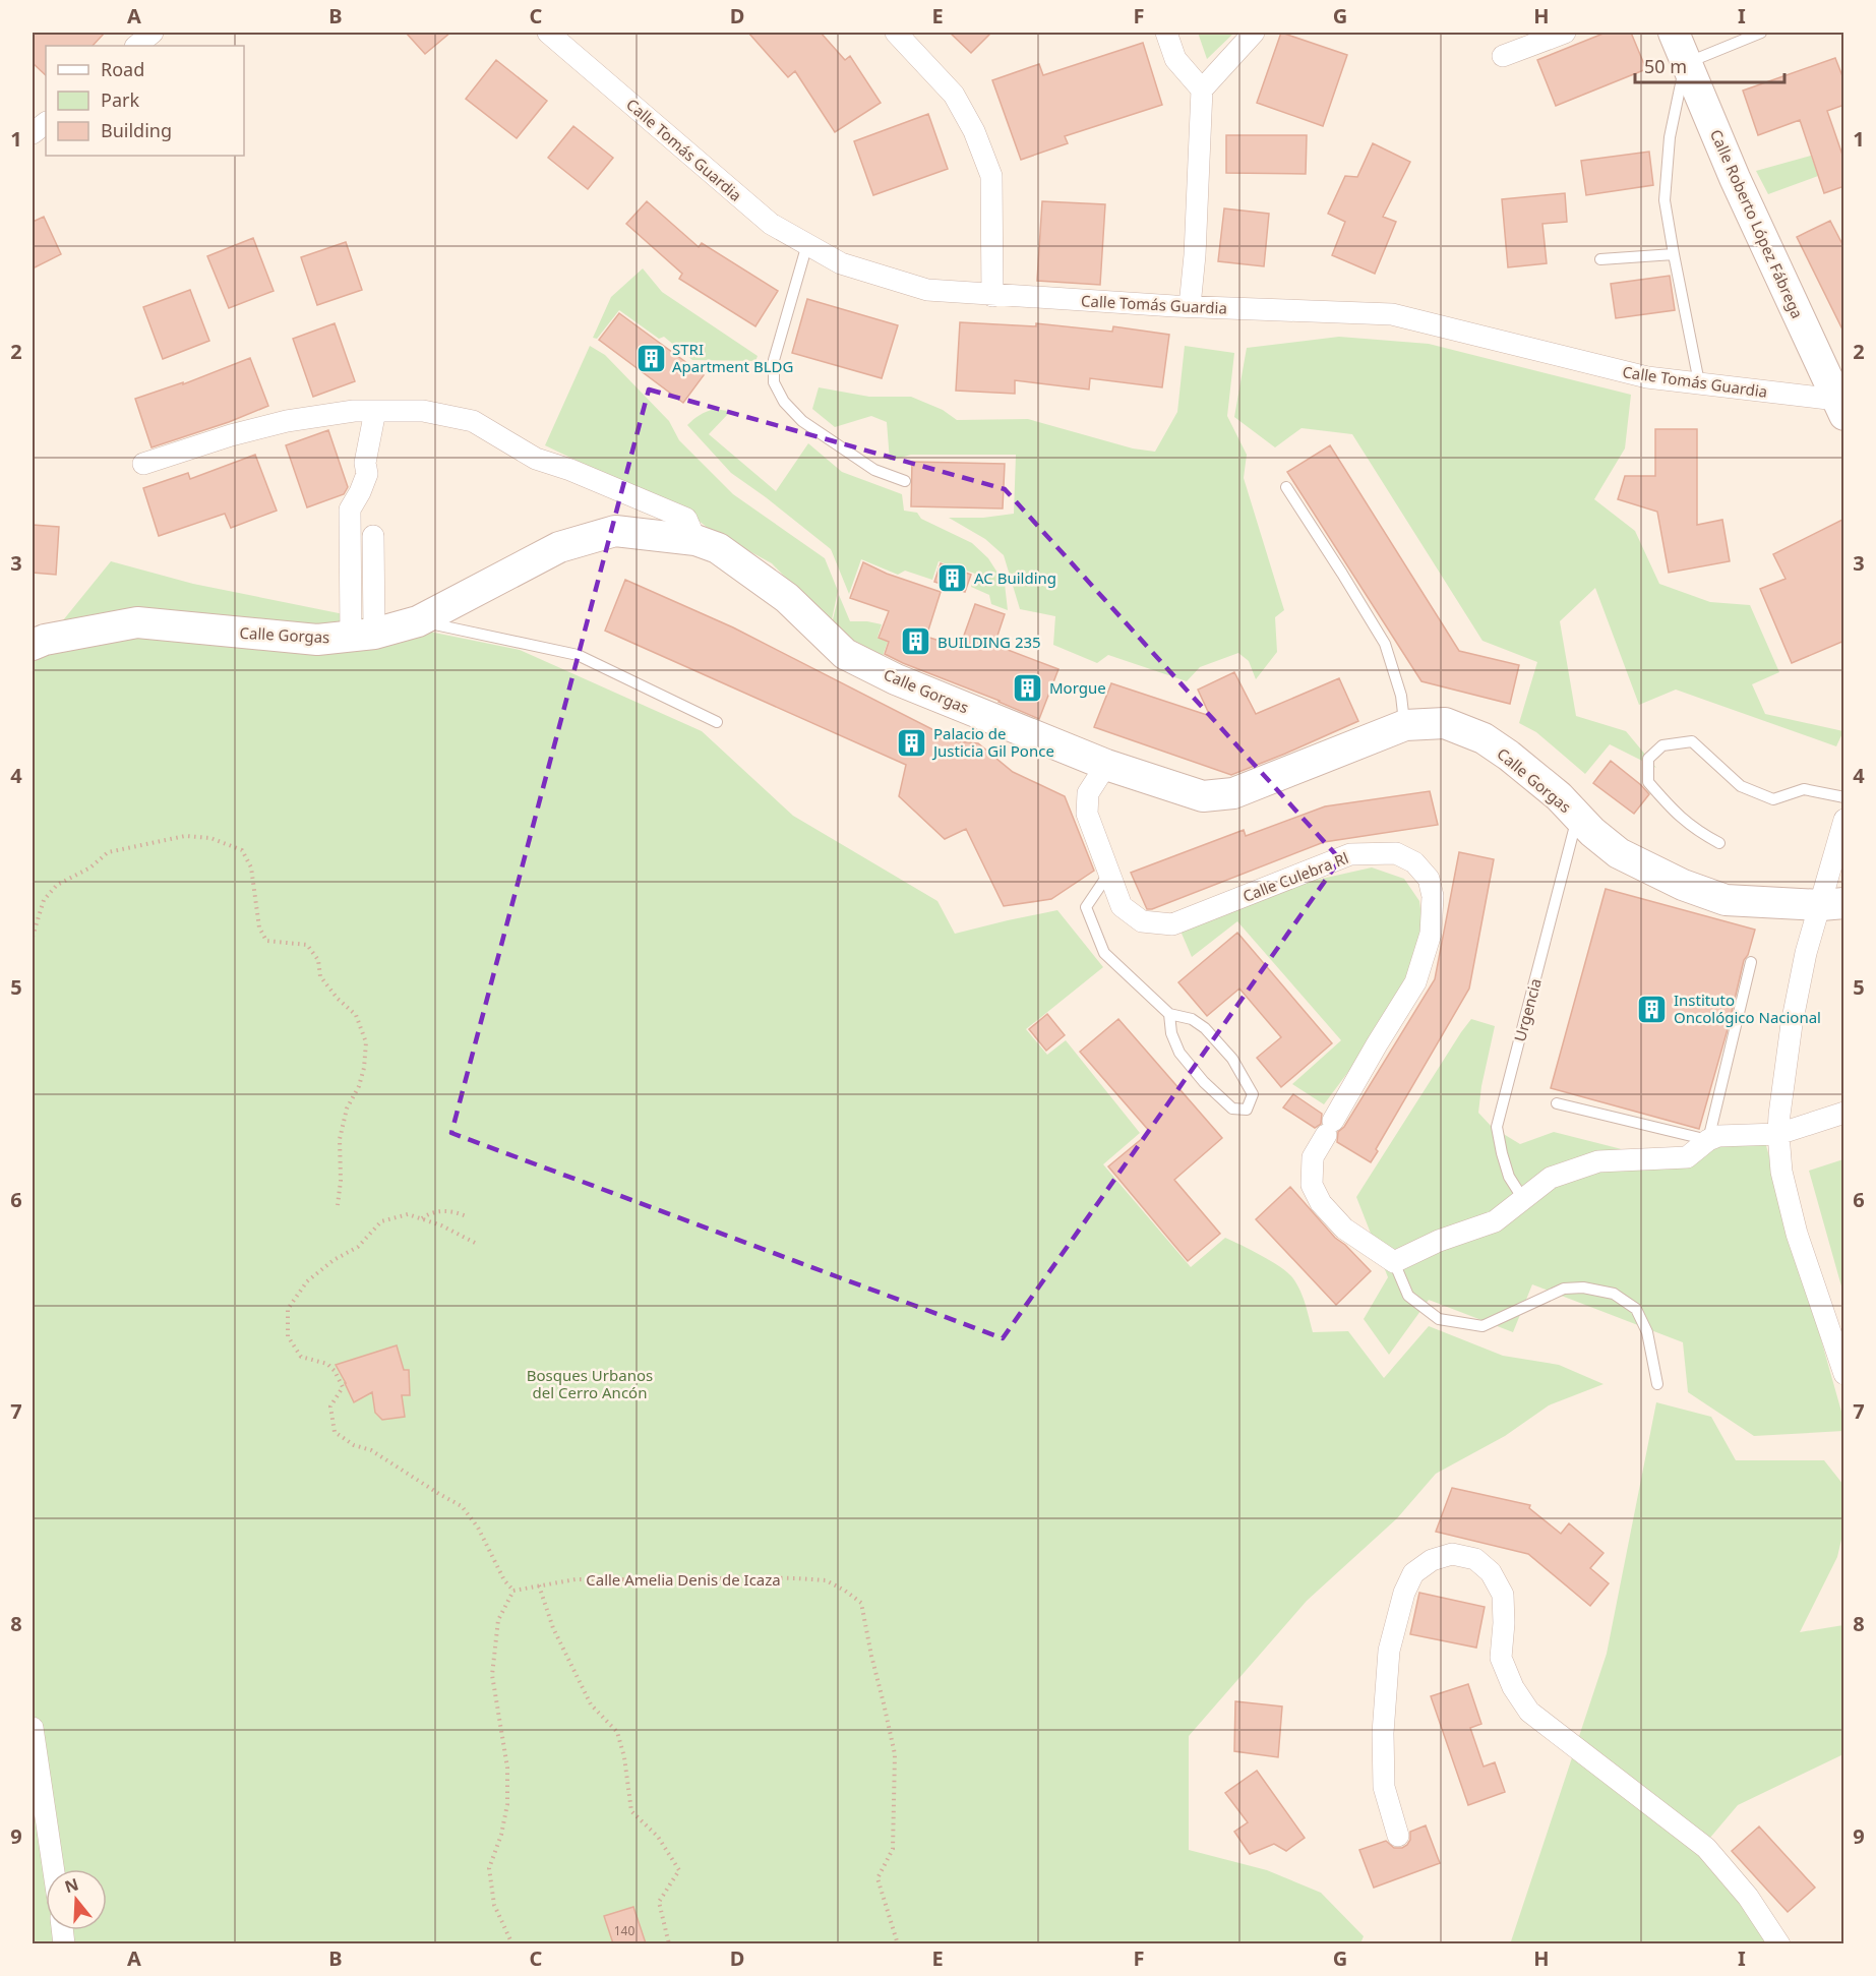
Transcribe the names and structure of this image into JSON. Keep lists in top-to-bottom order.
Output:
{
  "streets": {
    "street": [
      "Calle Tomás Guardia",
      "Calle Roberto López Fábrega",
      "Calle Gorgas",
      "Calle Culebra Rl"
    ],
    "lane": ["Urgencia"],
    "path": ["Calle Amelia Denis de Icaza"]
  },
  "crossings": [
    ["Calle Tomás Guardia", "Calle Roberto López Fábrega"],
    ["Calle Gorgas", "Calle Culebra Rl"],
    ["Calle Gorgas", "Urgencia"]
  ],
  "parks": ["Bosques Urbanos del Cerro Ancón"],
  "places": {
    "building": [
      "STRI Apartment BLDG",
      "AC Building",
      "BUILDING 235",
      "Morgue",
      "Palacio de Justicia Gil Ponce",
      "Instituto Oncológico Nacional"
    ]
  },
  "house_numbers": ["140"],
  "legend": ["Road", "Park", "Building"],
  "scale_bar": "50 m",
  "north": "top",
  "grid": {
    "columns": [
      "A",
      "B",
      "C",
      "D",
      "E",
      "F",
      "G",
      "H",
      "I"
    ],
    "rows": [
      "1",
      "2",
      "3",
      "4",
      "5",
      "6",
      "7",
      "8",
      "9"
    ]
  }
}
